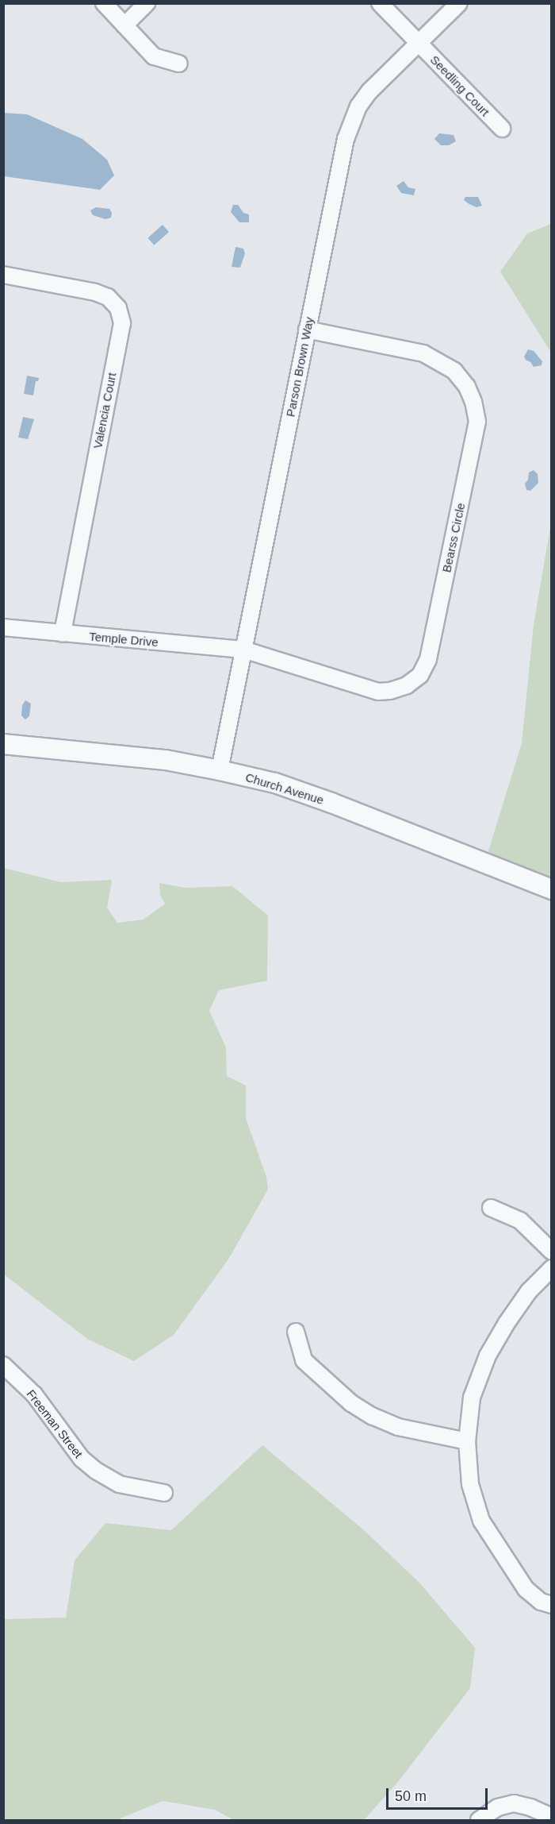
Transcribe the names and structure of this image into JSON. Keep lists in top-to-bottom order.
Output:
{
  "streets": {
    "street": [
      "Seedling Court",
      "Parson Brown Way",
      "Valencia Court",
      "Bearss Circle",
      "Temple Drive",
      "Church Avenue",
      "Freeman Street"
    ]
  },
  "crossings": [
    ["Seedling Court", "Parson Brown Way"],
    ["Parson Brown Way", "Bearss Circle"],
    ["Parson Brown Way", "Temple Drive"],
    ["Parson Brown Way", "Church Avenue"],
    ["Valencia Court", "Temple Drive"],
    ["Bearss Circle", "Temple Drive"]
  ],
  "scale_bar": "50 m"
}
